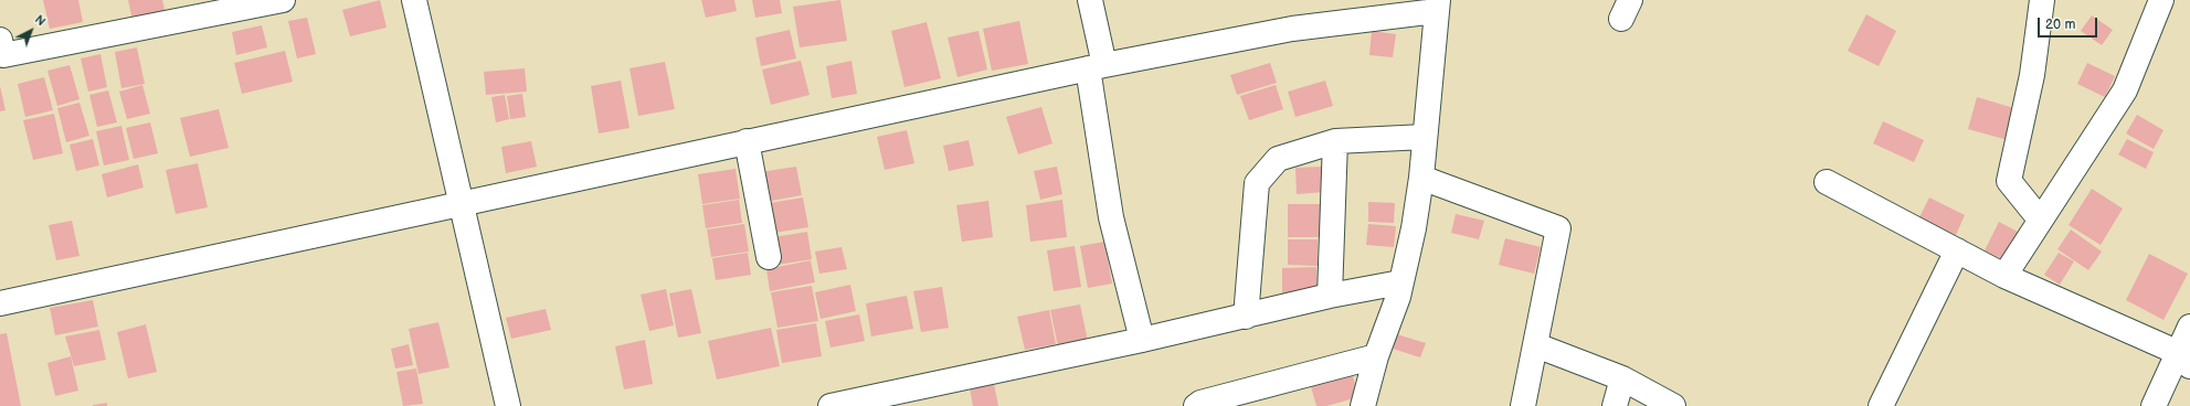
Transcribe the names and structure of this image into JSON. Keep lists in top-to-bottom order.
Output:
{
  "scale_bar": "20 m",
  "north": "top right"
}
